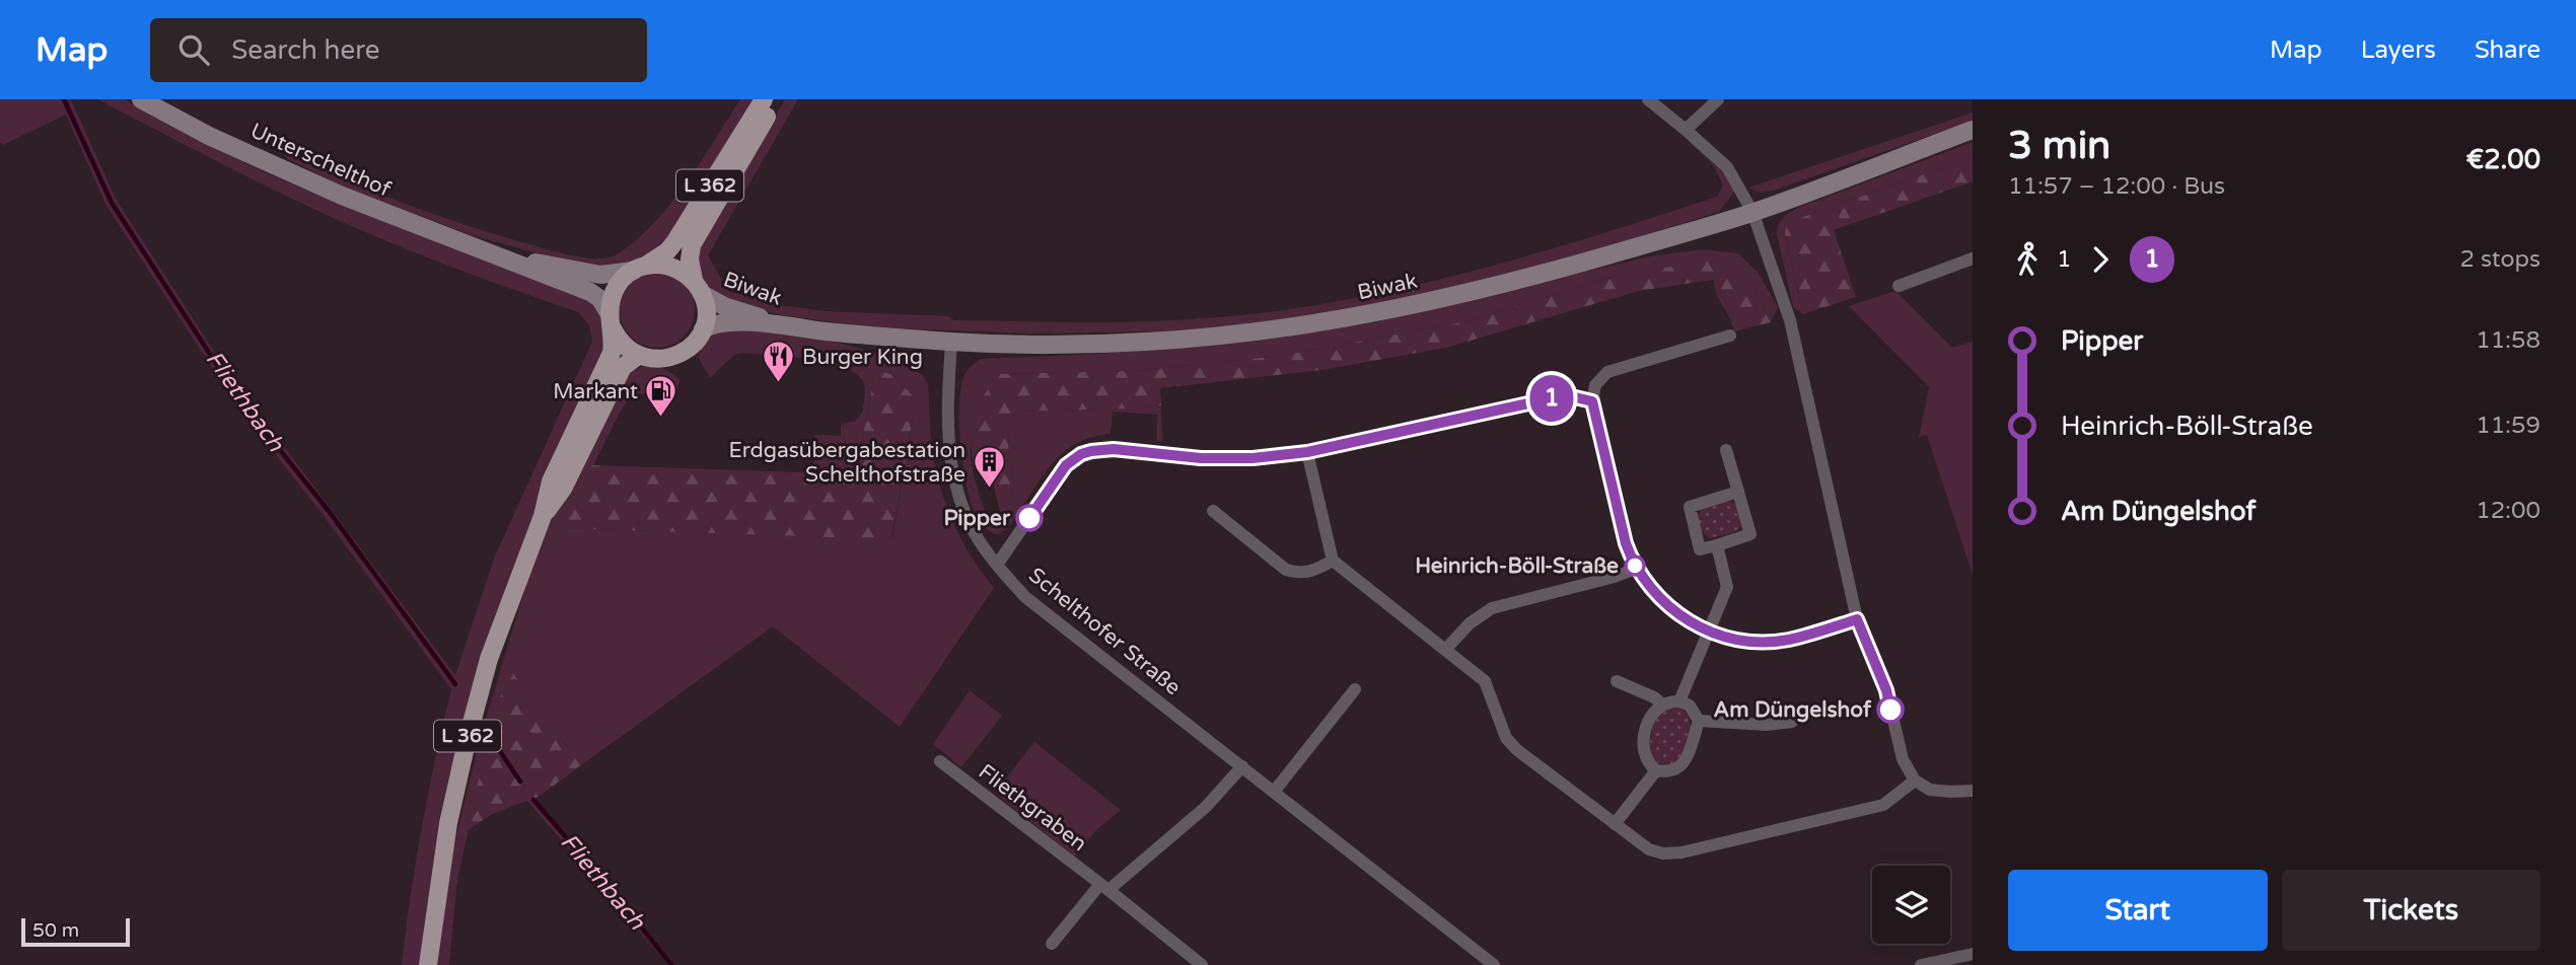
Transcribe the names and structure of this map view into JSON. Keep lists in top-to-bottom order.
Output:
{
  "streets": {
    "main road": ["L 362"],
    "street": [
      "Unterschelthof",
      "Biwak",
      "Schelthofer Straße",
      "Fliethgraben"
    ]
  },
  "crossings": [
    ["Unterschelthof", "L 362"],
    ["Unterschelthof", "Biwak"],
    ["L 362", "Biwak"],
    ["Biwak", "Schelthofer Straße"]
  ],
  "water": ["Fliethbach"],
  "places": {
    "restaurant": ["Burger King"],
    "fuel station": ["Markant"],
    "building": ["Erdgasübergabestation Schelthofstraße"],
    "other": ["Pipper", "Heinrich-Böll-Straße", "Am Düngelshof"]
  },
  "lines": ["bus line 1"],
  "scale_bar": "50 m",
  "page": {
    "header": "Map",
    "search": "Search here",
    "nav": ["Map", "Layers", "Share"],
    "on_map": "1",
    "heading": ["3 min", "11:57 – 12:00 · Bus", "€2.00"],
    "legs": ["1", "1", "2 stops"],
    "list": [
      {
        "name": "Pipper",
        "value": "11:58"
      },
      {
        "name": "Heinrich-Böll-Straße",
        "value": "11:59"
      },
      {
        "name": "Am Düngelshof",
        "value": "12:00"
      }
    ],
    "buttons": ["Start", "Tickets"],
    "scale": "50 m"
  }
}
